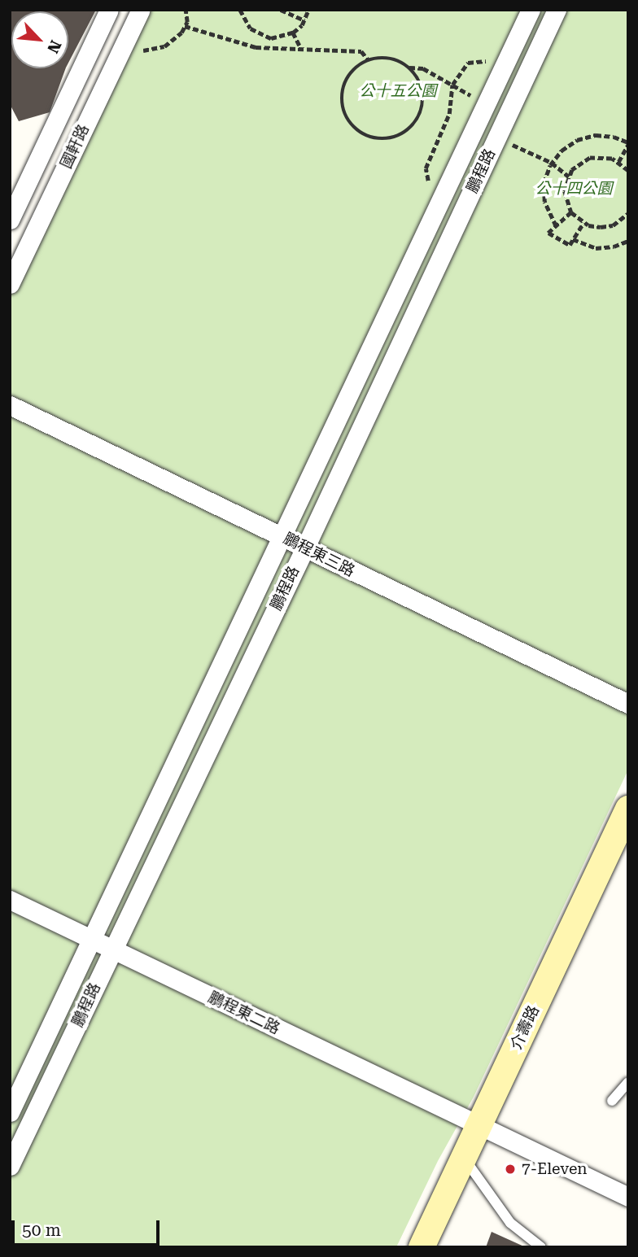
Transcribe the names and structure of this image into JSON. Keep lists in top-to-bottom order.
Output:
{
  "streets": {
    "main road": ["介壽路"],
    "street": [
      "國軒路",
      "鵬程路",
      "鵬程東三路",
      "鵬程東二路"
    ]
  },
  "crossings": [
    ["鵬程路", "鵬程東三路"],
    ["鵬程路", "鵬程東二路"],
    ["鵬程東二路", "介壽路"]
  ],
  "parks": ["公十五公園", "公十四公園"],
  "places": ["7-Eleven"],
  "scale_bar": "50 m",
  "north": "bottom right"
}
